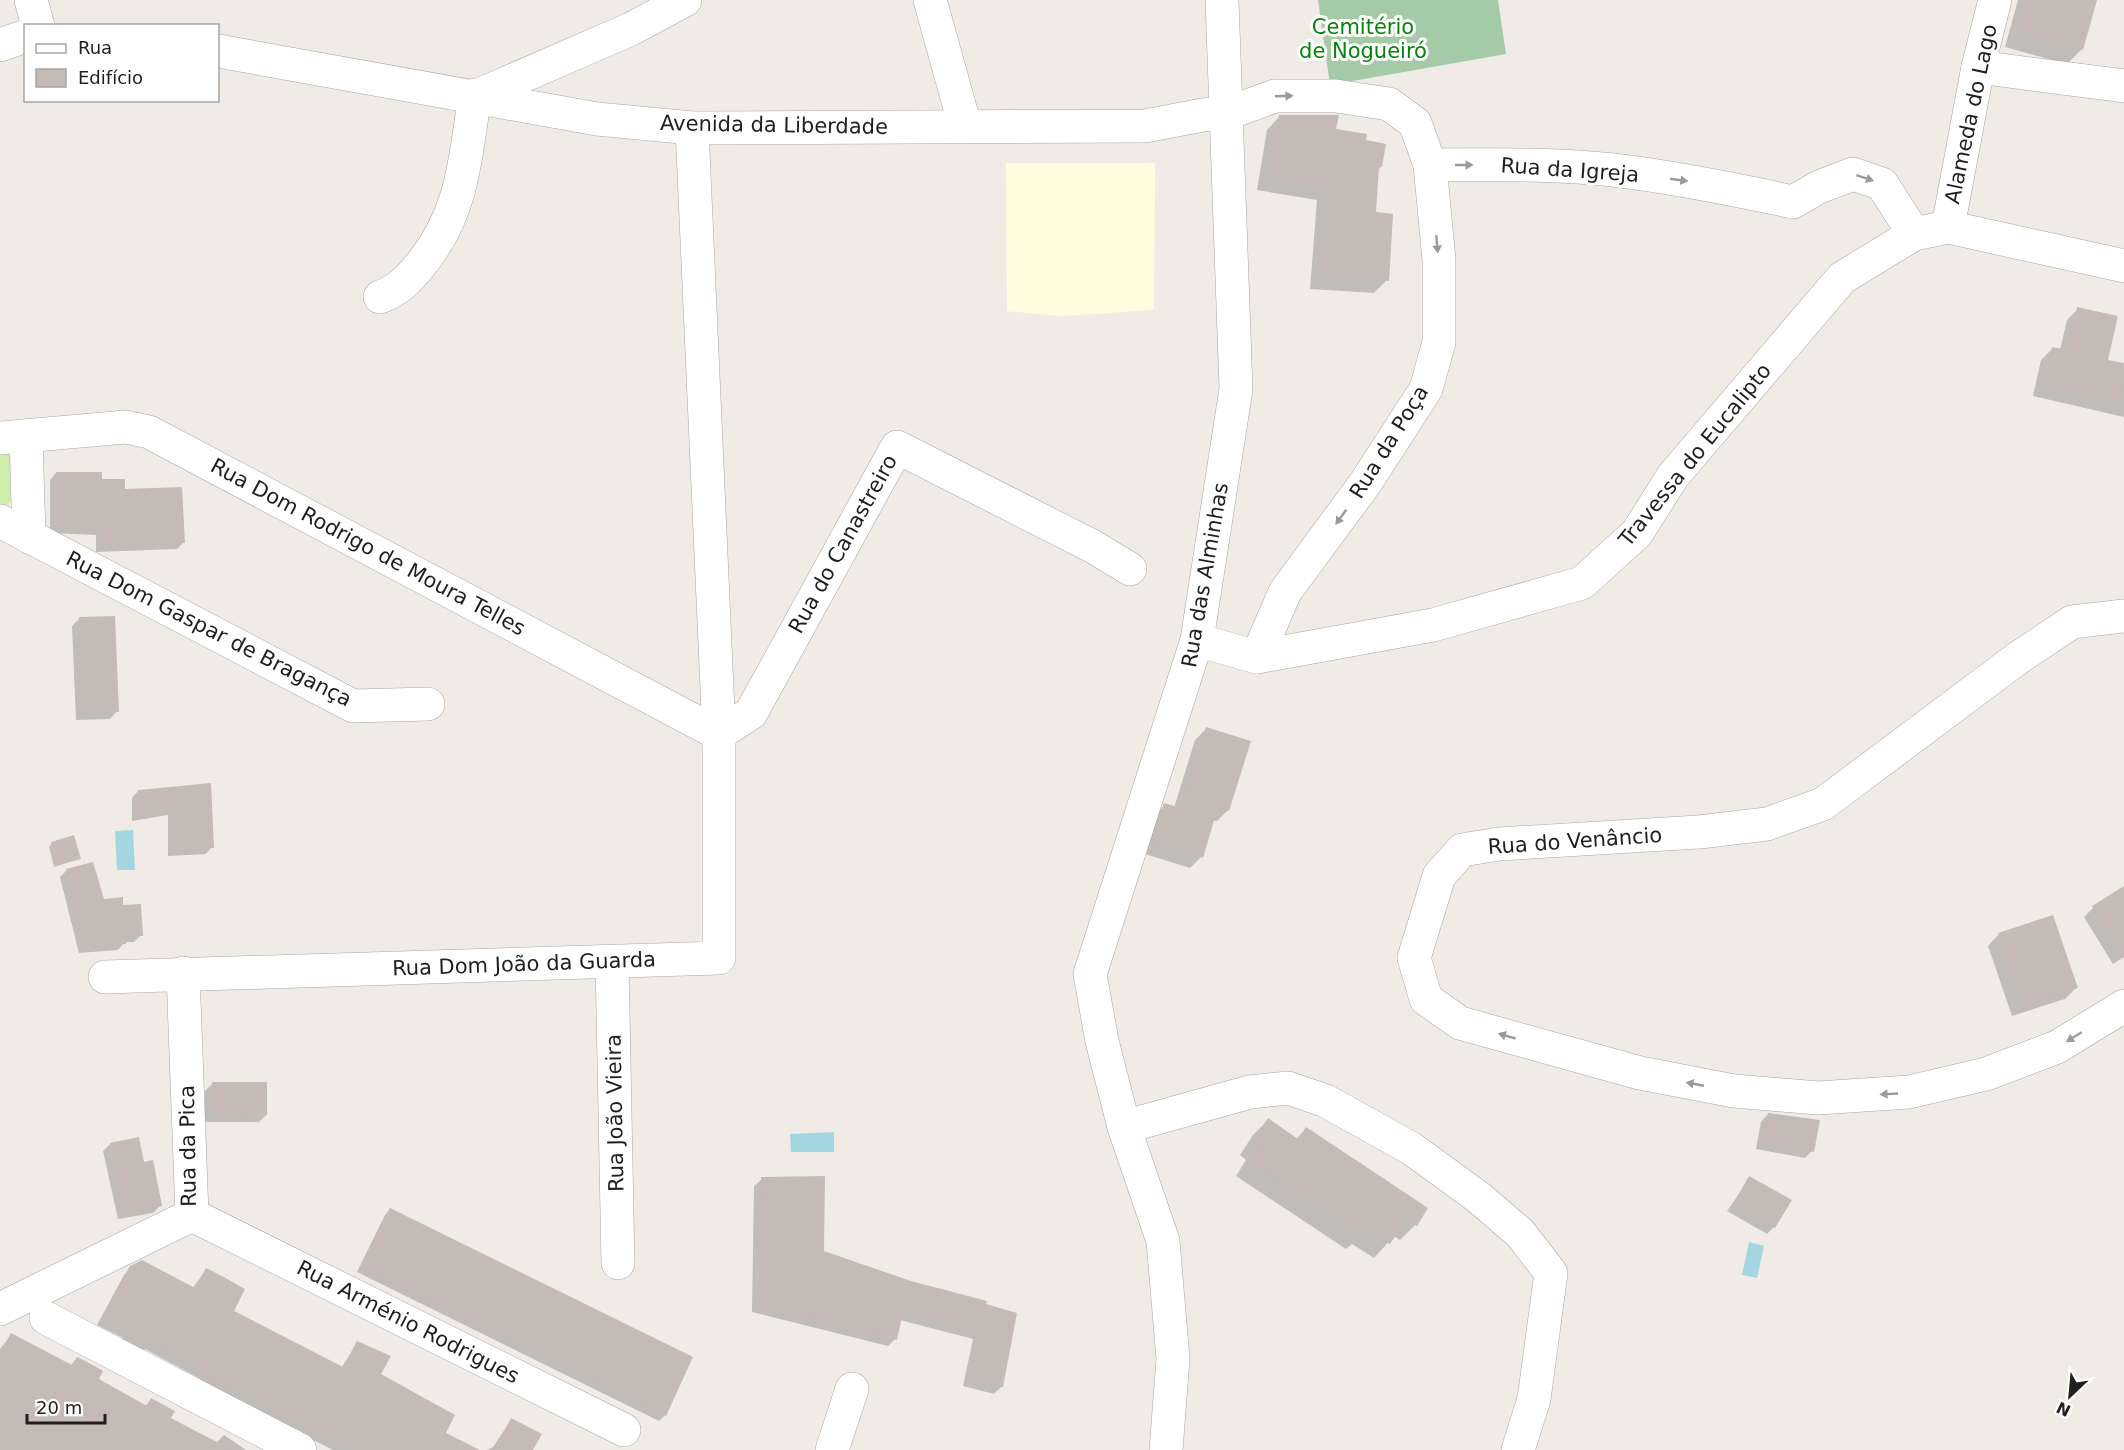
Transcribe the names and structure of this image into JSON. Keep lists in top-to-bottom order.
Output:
{
  "streets": {
    "street": [
      "Alameda do Lago",
      "Avenida da Liberdade",
      "Rua da Igreja",
      "Rua da Poça",
      "Travessa do Eucalipto",
      "Rua do Canastreiro",
      "Rua Dom Rodrigo de Moura Telles",
      "Rua das Alminhas",
      "Rua Dom Gaspar de Bragança",
      "Rua do Venâncio",
      "Rua Dom João da Guarda",
      "Rua João Vieira",
      "Rua da Pica",
      "Rua Arménio Rodrigues"
    ]
  },
  "crossings": [
    ["Alameda do Lago", "Travessa do Eucalipto"],
    ["Avenida da Liberdade", "Rua das Alminhas"],
    ["Rua da Igreja", "Rua da Poça"],
    ["Rua da Igreja", "Travessa do Eucalipto"],
    ["Rua da Poça", "Travessa do Eucalipto"],
    ["Travessa do Eucalipto", "Rua das Alminhas"],
    ["Rua do Canastreiro", "Rua Dom Rodrigo de Moura Telles"],
    ["Rua do Canastreiro", "Rua Dom João da Guarda"],
    ["Rua Dom Rodrigo de Moura Telles", "Rua Dom João da Guarda"],
    ["Rua Dom João da Guarda", "Rua João Vieira"],
    ["Rua Dom João da Guarda", "Rua da Pica"],
    ["Rua da Pica", "Rua Arménio Rodrigues"]
  ],
  "one_way": ["Rua da Igreja", "Rua da Poça"],
  "parks": ["Cemitério de Nogueiró"],
  "legend": ["Rua", "Edifício"],
  "scale_bar": "20 m",
  "north": "bottom left"
}
